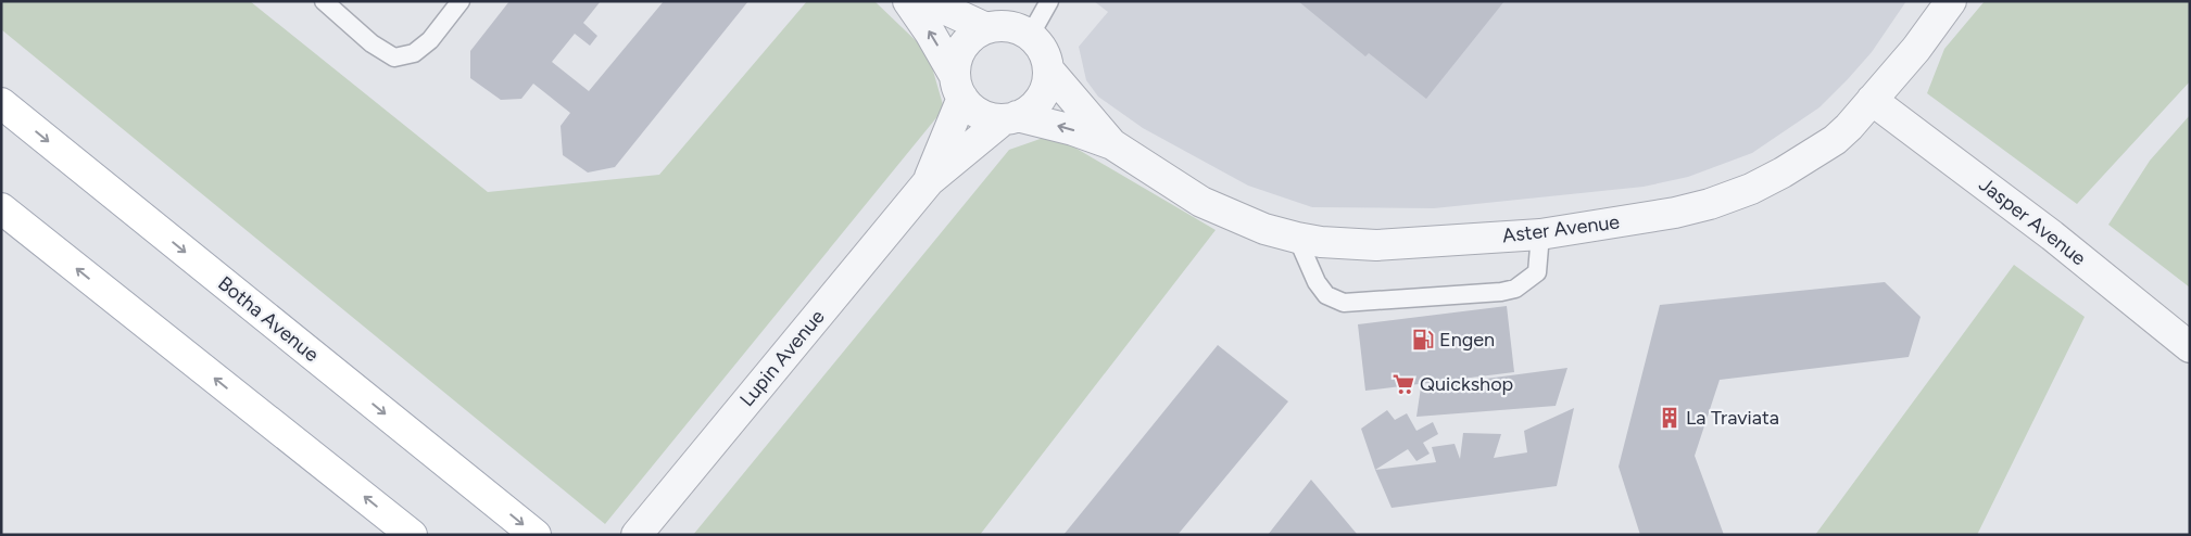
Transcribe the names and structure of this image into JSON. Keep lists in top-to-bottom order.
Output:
{
  "streets": {
    "main road": ["Botha Avenue"],
    "street": ["Jasper Avenue", "Aster Avenue", "Lupin Avenue"]
  },
  "crossings": [
    ["Jasper Avenue", "Aster Avenue"],
    ["Aster Avenue", "Lupin Avenue"]
  ],
  "places": {
    "fuel station": ["Engen"],
    "supermarket": ["Quickshop"],
    "building": ["La Traviata"]
  }
}
